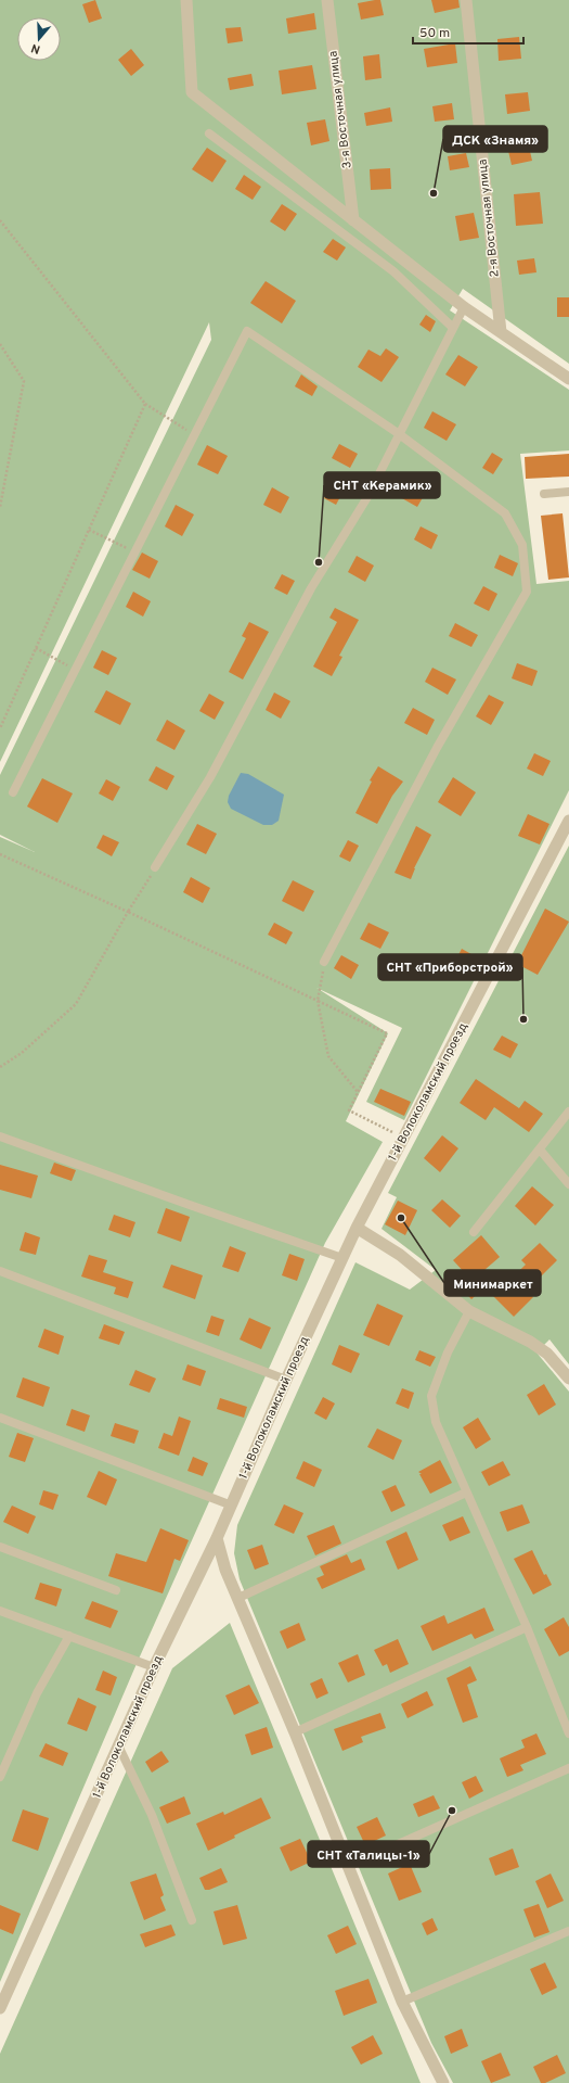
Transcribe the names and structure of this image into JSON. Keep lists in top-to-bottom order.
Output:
{
  "streets": {
    "street": ["3-я Восточная улица", "2-я Восточная улица", "1-й Волоколамский проезд"]
  },
  "places": [
    "ДСК «Знамя»",
    "СНТ «Керамик»",
    "СНТ «Приборстрой»",
    "Минимаркет",
    "СНТ «Талицы-1»"
  ],
  "scale_bar": "50 m",
  "north": "bottom"
}
